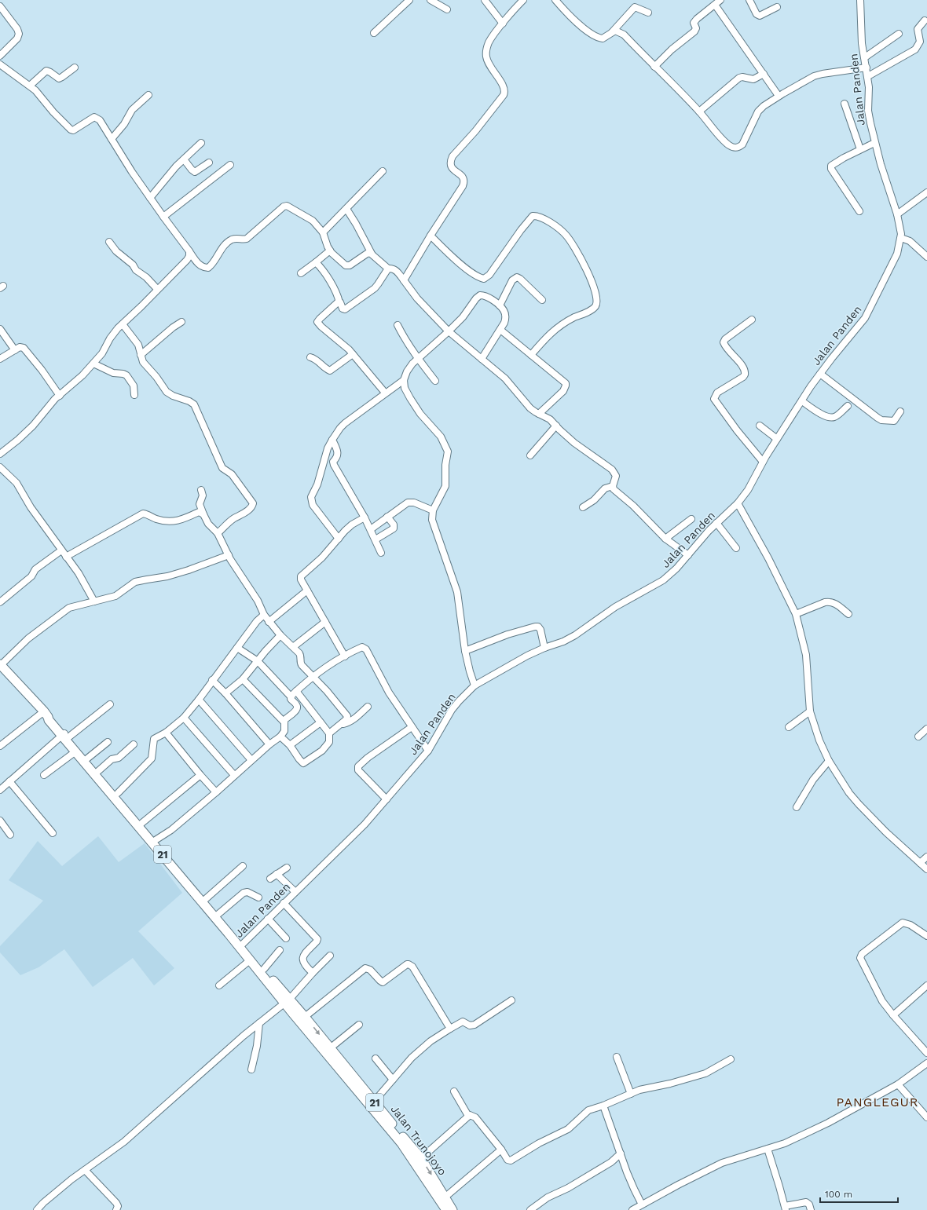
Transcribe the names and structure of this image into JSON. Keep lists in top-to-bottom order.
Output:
{
  "streets": {
    "highway": ["21", "Jalan Trunojoyo"],
    "street": ["Jalan Panden"]
  },
  "crossings": [
    ["Jalan Panden", "21"],
    ["21", "Jalan Trunojoyo"]
  ],
  "districts": ["PANGLEGUR"],
  "scale_bar": "100 m"
}
